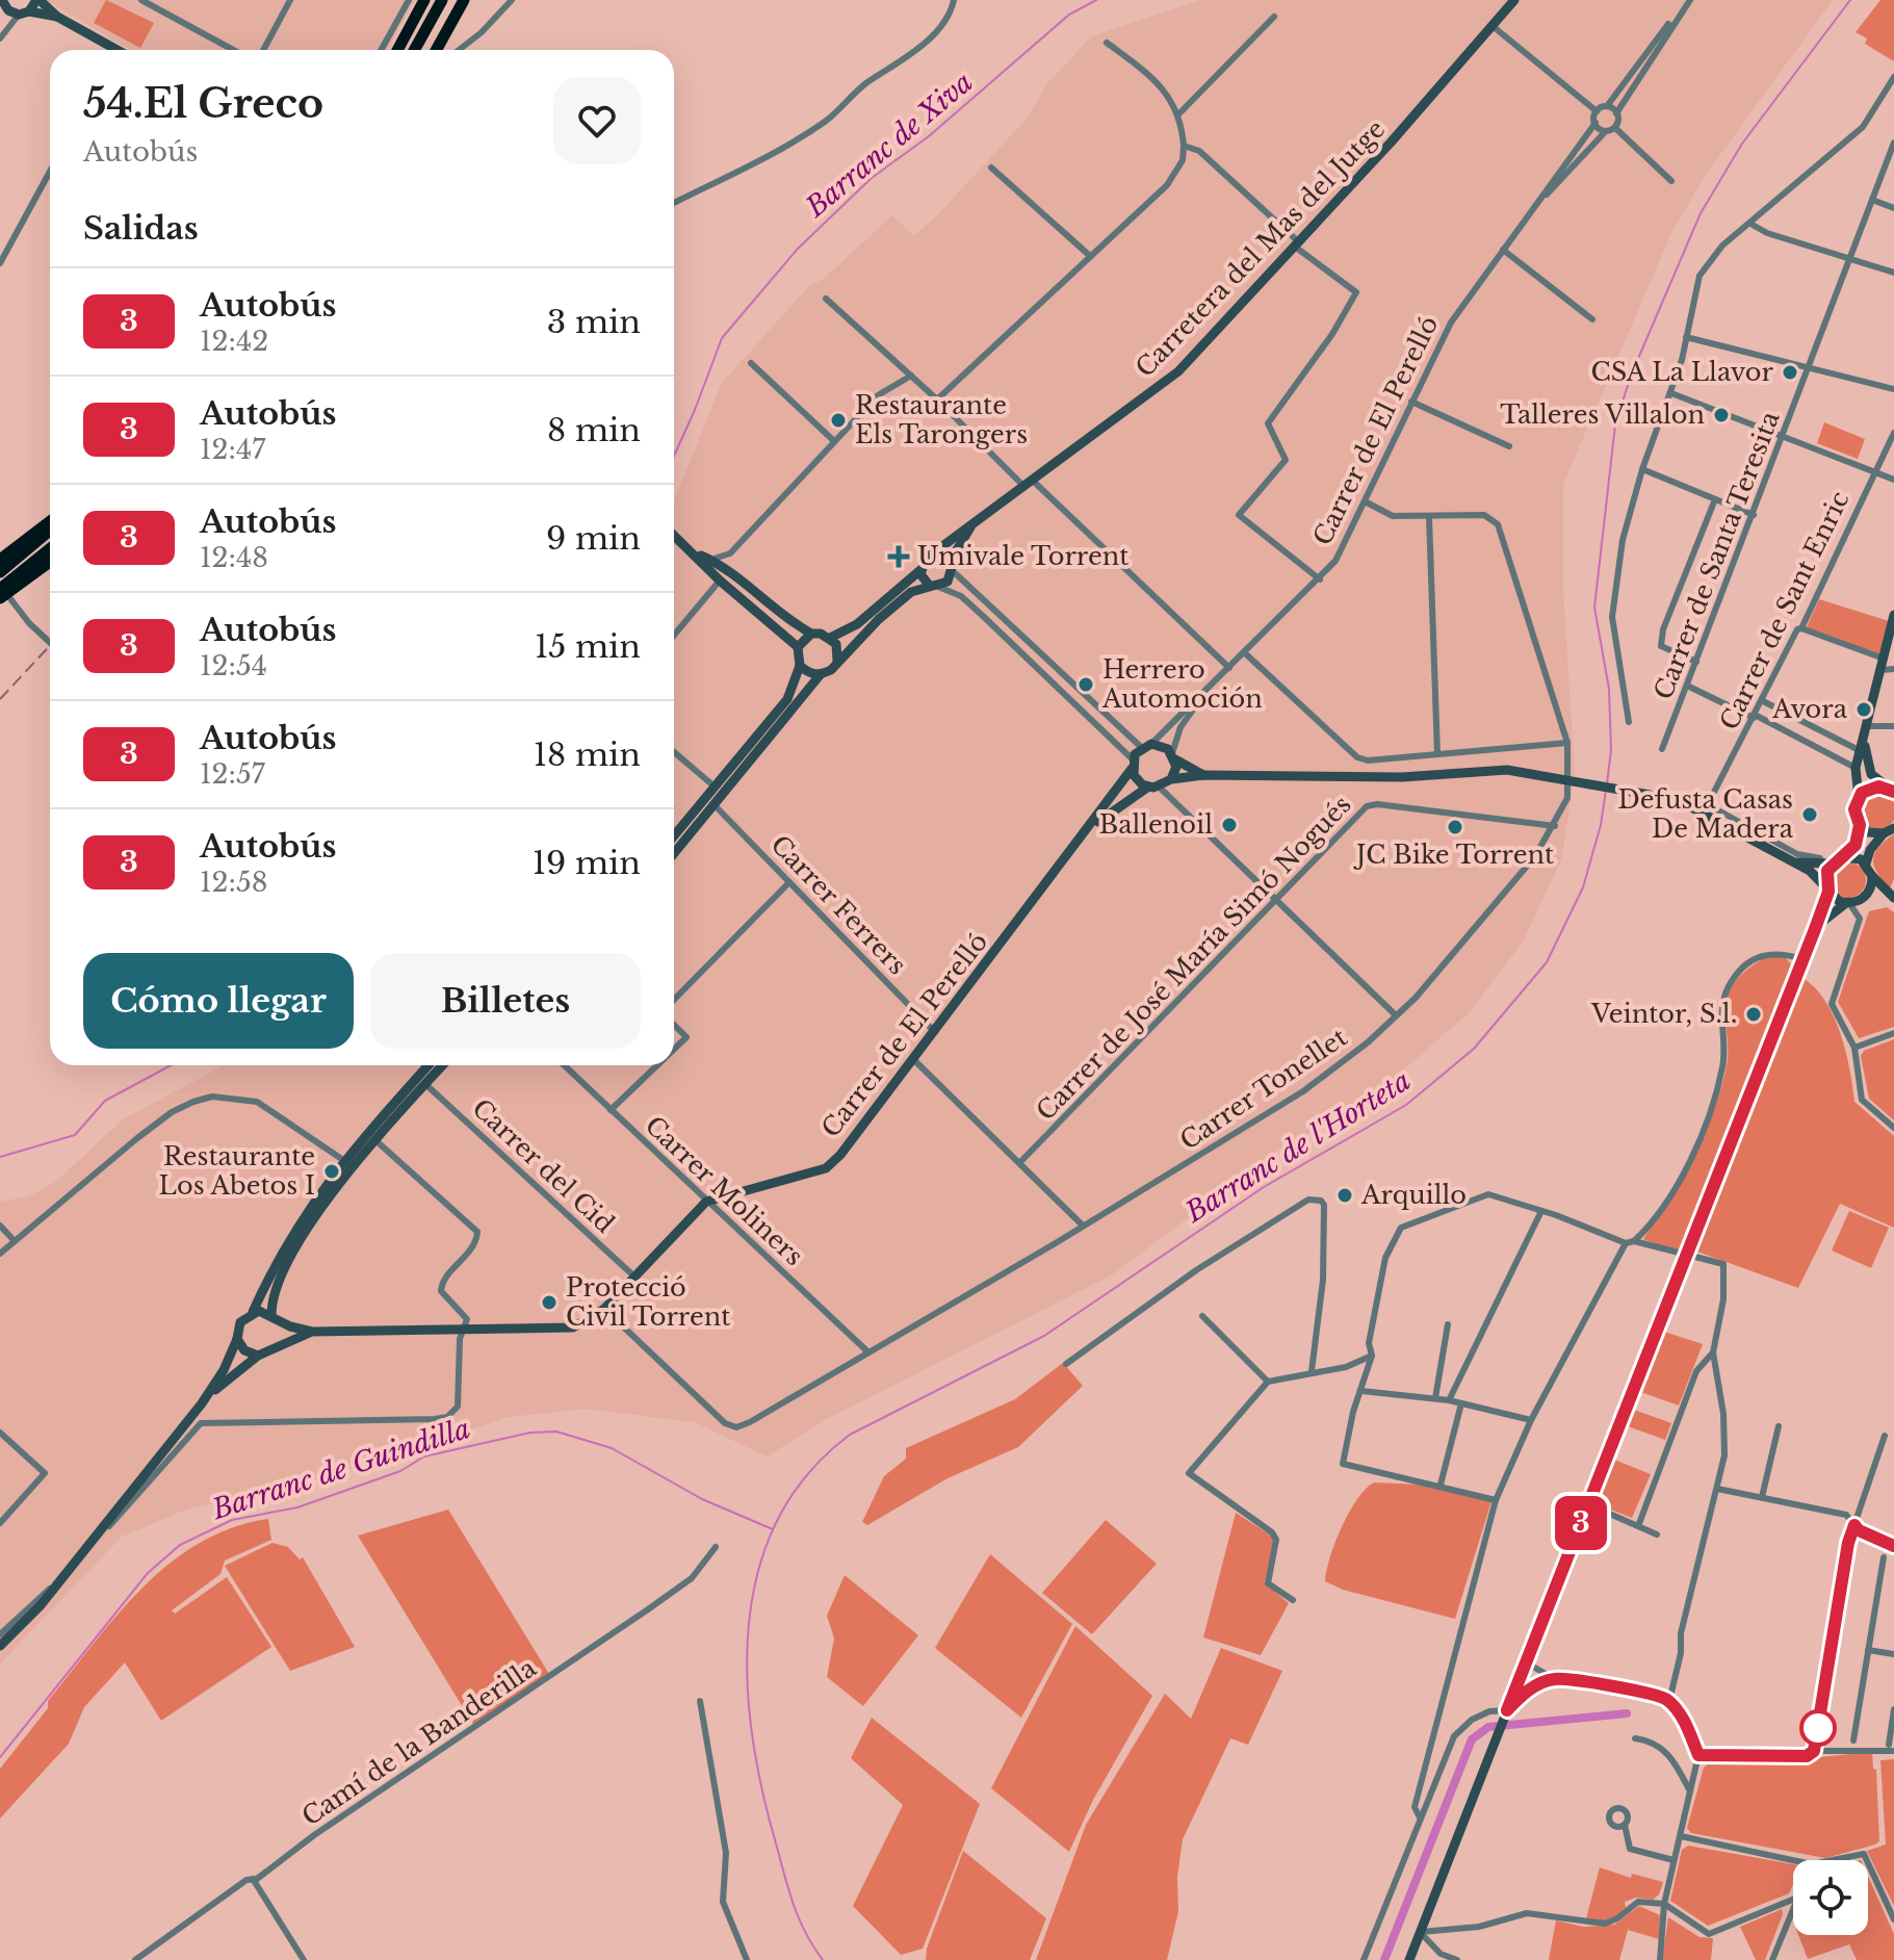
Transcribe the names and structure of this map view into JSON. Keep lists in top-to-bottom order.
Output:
{
  "streets": {
    "street": [
      "Carretera del Mas del Jutge",
      "Carrer de El Perelló",
      "Carrer de Santa Teresita",
      "Carrer de Sant Enric",
      "Carrer Ferrers",
      "Carrer de José María Simó Nogués",
      "Carrer Tonellet",
      "Carrer del Cid",
      "Carrer Moliners",
      "Camí de la Banderilla"
    ]
  },
  "crossings": [
    ["Carrer de El Perelló", "Carrer Ferrers"],
    ["Carrer de El Perelló", "Carrer Tonellet"],
    ["Carrer de El Perelló", "Carrer Moliners"],
    ["Carrer de José María Simó Nogués", "Carrer Tonellet"],
    ["Carrer Tonellet", "Carrer Moliners"]
  ],
  "water": ["Barranc de Xiva", "Barranc de l'Horteta", "Barranc de Guindilla"],
  "places": {
    "other": [
      "CSA La Llavor",
      "Talleres Villalon",
      "Restaurante Els Tarongers",
      "Herrero Automoción",
      "Avora",
      "Defusta Casas De Madera",
      "Ballenoil",
      "JC Bike Torrent",
      "Veintor, S.l.",
      "Restaurante Los Abetos I",
      "Arquillo",
      "Protecció Civil Torrent"
    ],
    "health": ["Umivale Torrent"]
  },
  "lines": ["bus line 3"],
  "page": {
    "on_map": "3",
    "heading": [
      ["54.El Greco", "Autobús"],
      "Salidas"
    ],
    "list": [
      {
        "mark": "3",
        "name": "Autobús",
        "note": "12:42",
        "value": "3 min"
      },
      {
        "mark": "3",
        "name": "Autobús",
        "note": "12:47",
        "value": "8 min"
      },
      {
        "mark": "3",
        "name": "Autobús",
        "note": "12:48",
        "value": "9 min"
      },
      {
        "mark": "3",
        "name": "Autobús",
        "note": "12:54",
        "value": "15 min"
      },
      {
        "mark": "3",
        "name": "Autobús",
        "note": "12:57",
        "value": "18 min"
      },
      {
        "mark": "3",
        "name": "Autobús",
        "note": "12:58",
        "value": "19 min"
      }
    ],
    "buttons": ["Cómo llegar", "Billetes"]
  }
}
